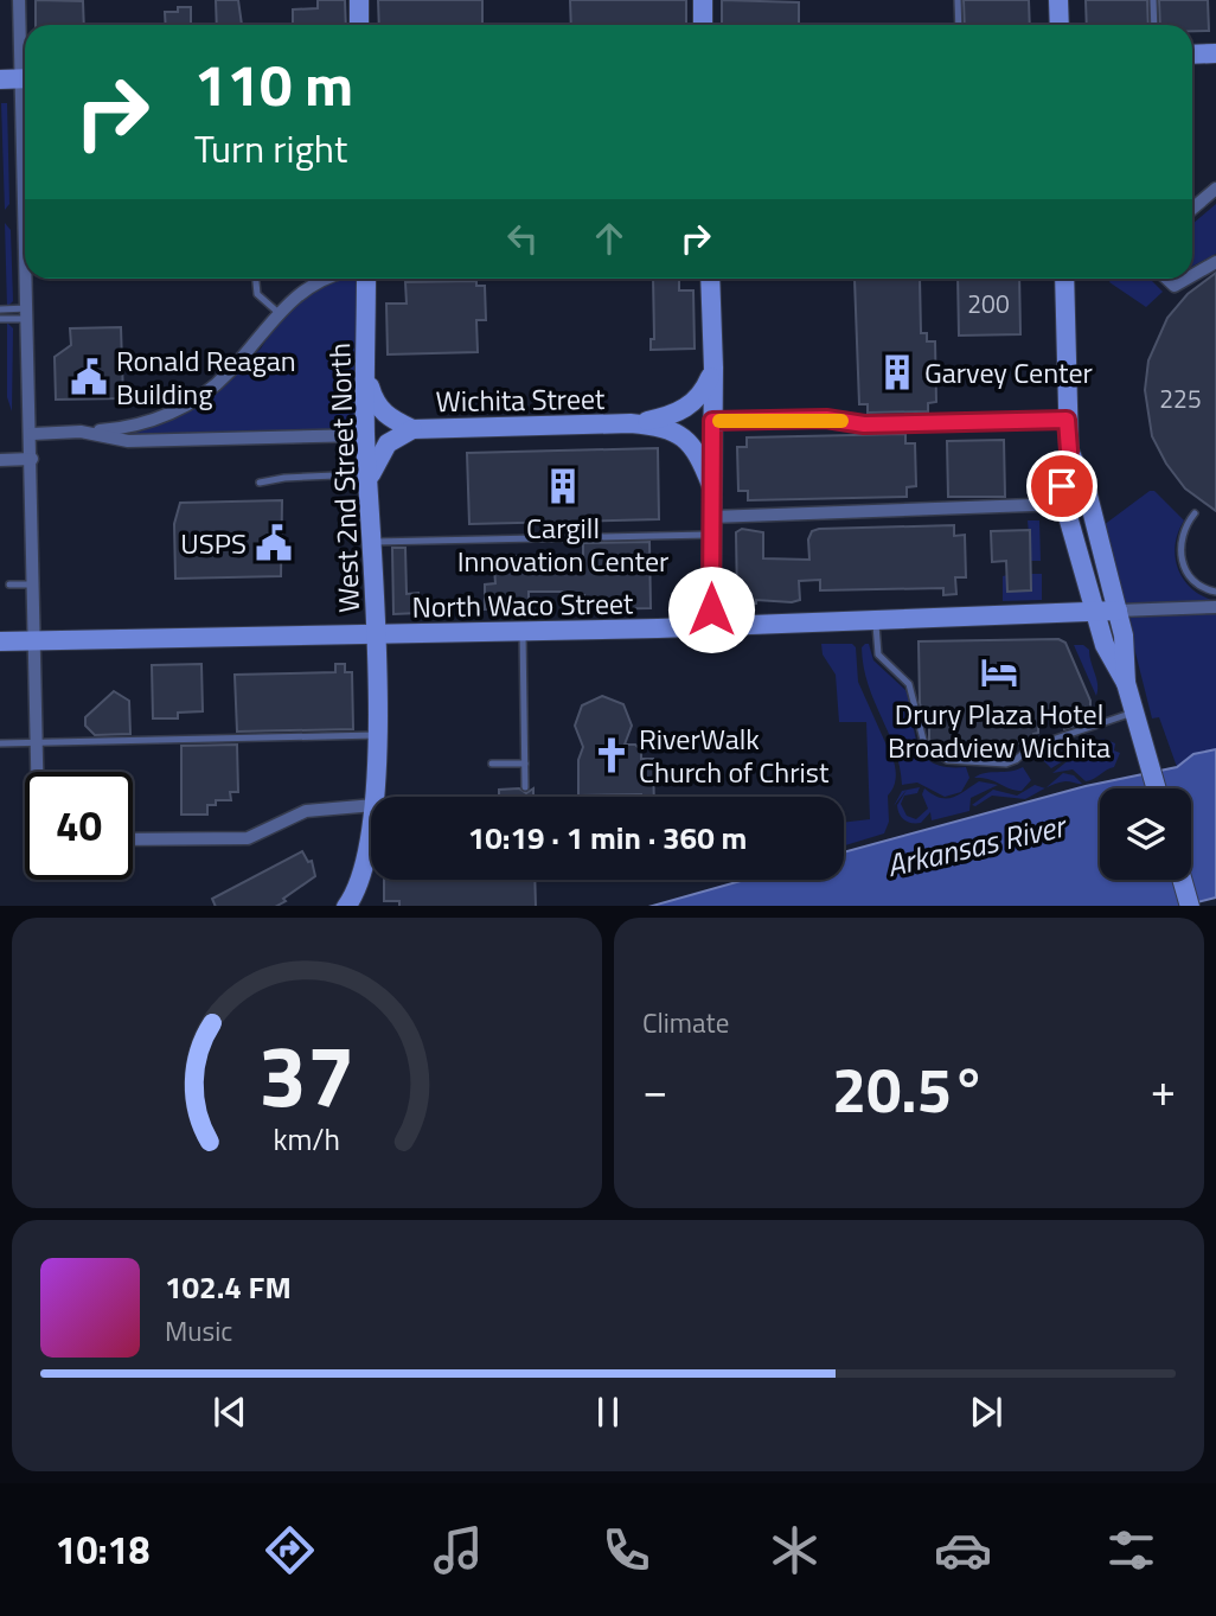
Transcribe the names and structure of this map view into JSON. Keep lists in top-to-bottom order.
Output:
{
  "streets": {
    "street": ["Wichita Street", "West 2nd Street North", "North Waco Street"]
  },
  "crossings": [
    ["West 2nd Street North", "North Waco Street"]
  ],
  "water": ["Arkansas River"],
  "places": {
    "building": ["Garvey Center", "Cargill Innovation Center"],
    "public building": ["Ronald Reagan Building", "USPS"],
    "hotel": ["Drury Plaza Hotel Broadview Wichita"],
    "church": ["RiverWalk Church of Christ"]
  },
  "house_numbers": ["200", "225"],
  "page": {
    "turn": ["110 m", "Turn right"],
    "limit": "40",
    "trip": "10:19 · 1 min · 360 m",
    "tile": "Climate",
    "heat": ["−", "20.5°", "+"],
    "song": ["102.4 FM", "Music"],
    "tabs": "10:18",
    "gauge": ["37", "km/h"]
  }
}
